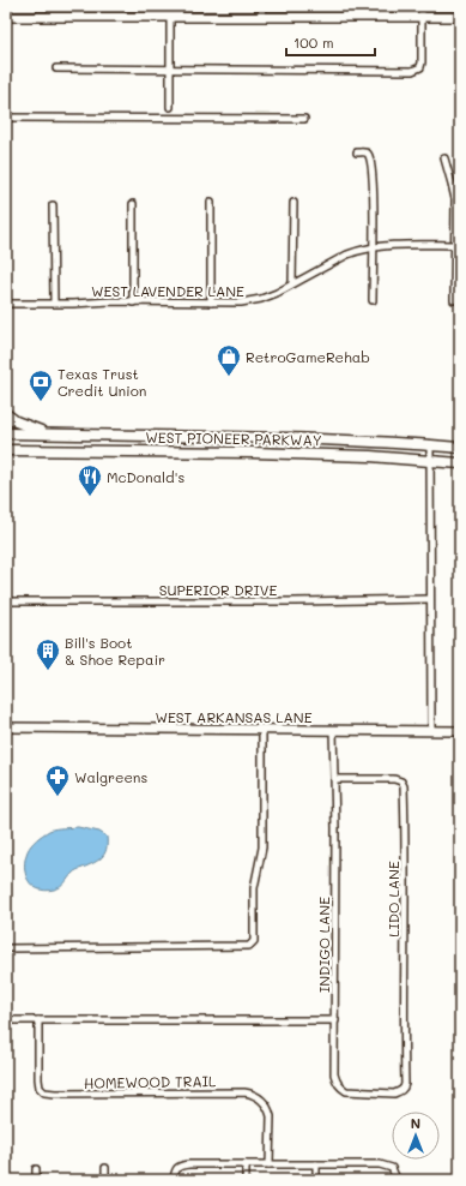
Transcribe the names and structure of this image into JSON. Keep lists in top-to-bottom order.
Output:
{
  "streets": {
    "main road": ["WEST PIONEER PARKWAY"],
    "street": [
      "WEST LAVENDER LANE",
      "SUPERIOR DRIVE",
      "WEST ARKANSAS LANE",
      "LIDO LANE",
      "INDIGO LANE",
      "HOMEWOOD TRAIL"
    ]
  },
  "crossings": [
    ["WEST ARKANSAS LANE", "INDIGO LANE"],
    ["LIDO LANE", "INDIGO LANE"]
  ],
  "places": {
    "shop": ["RetroGameRehab"],
    "bank": ["Texas Trust Credit Union"],
    "restaurant": ["McDonald's"],
    "building": ["Bill's Boot & Shoe Repair"],
    "pharmacy": ["Walgreens"]
  },
  "scale_bar": "100 m",
  "north": "top"
}
